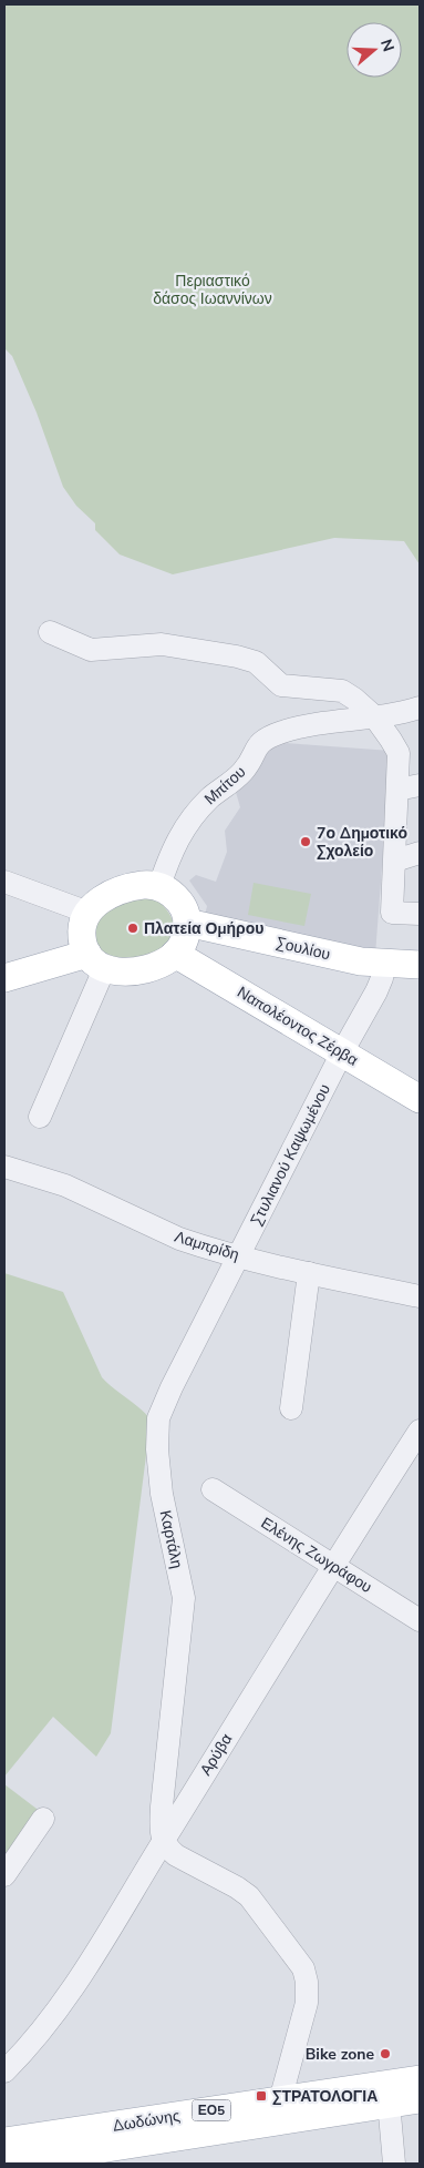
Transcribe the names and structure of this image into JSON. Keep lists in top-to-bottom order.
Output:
{
  "streets": {
    "main road": [
      "Σουλίου",
      "Ναπολέοντος Ζέρβα",
      "ΕΟ5",
      "Δωδώνης"
    ],
    "street": [
      "Μπίτου",
      "Στυλιανού Καψωμένου",
      "Λαμπρίδη",
      "Καρτάλη",
      "Ελένης Ζωγράφου",
      "Αρύβα"
    ]
  },
  "crossings": [
    ["Μπίτου", "Σουλίου"],
    ["Μπίτου", "Ναπολέοντος Ζέρβα"],
    ["Σουλίου", "Ναπολέοντος Ζέρβα"],
    ["Σουλίου", "Στυλιανού Καψωμένου"],
    ["Ναπολέοντος Ζέρβα", "Στυλιανού Καψωμένου"],
    ["Στυλιανού Καψωμένου", "Λαμπρίδη"],
    ["Στυλιανού Καψωμένου", "Καρτάλη"],
    ["Λαμπρίδη", "Καρτάλη"],
    ["Καρτάλη", "Αρύβα"],
    ["Ελένης Ζωγράφου", "Αρύβα"]
  ],
  "parks": ["Περιαστικό δάσος Ιωαννίνων"],
  "places": {
    "other": ["7ο Δημοτικό Σχολείο", "Πλατεία Ομήρου", "Bike zone"],
    "transit": ["ΣΤΡΑΤΟΛΟΓΙΑ"]
  },
  "north": "right"
}
